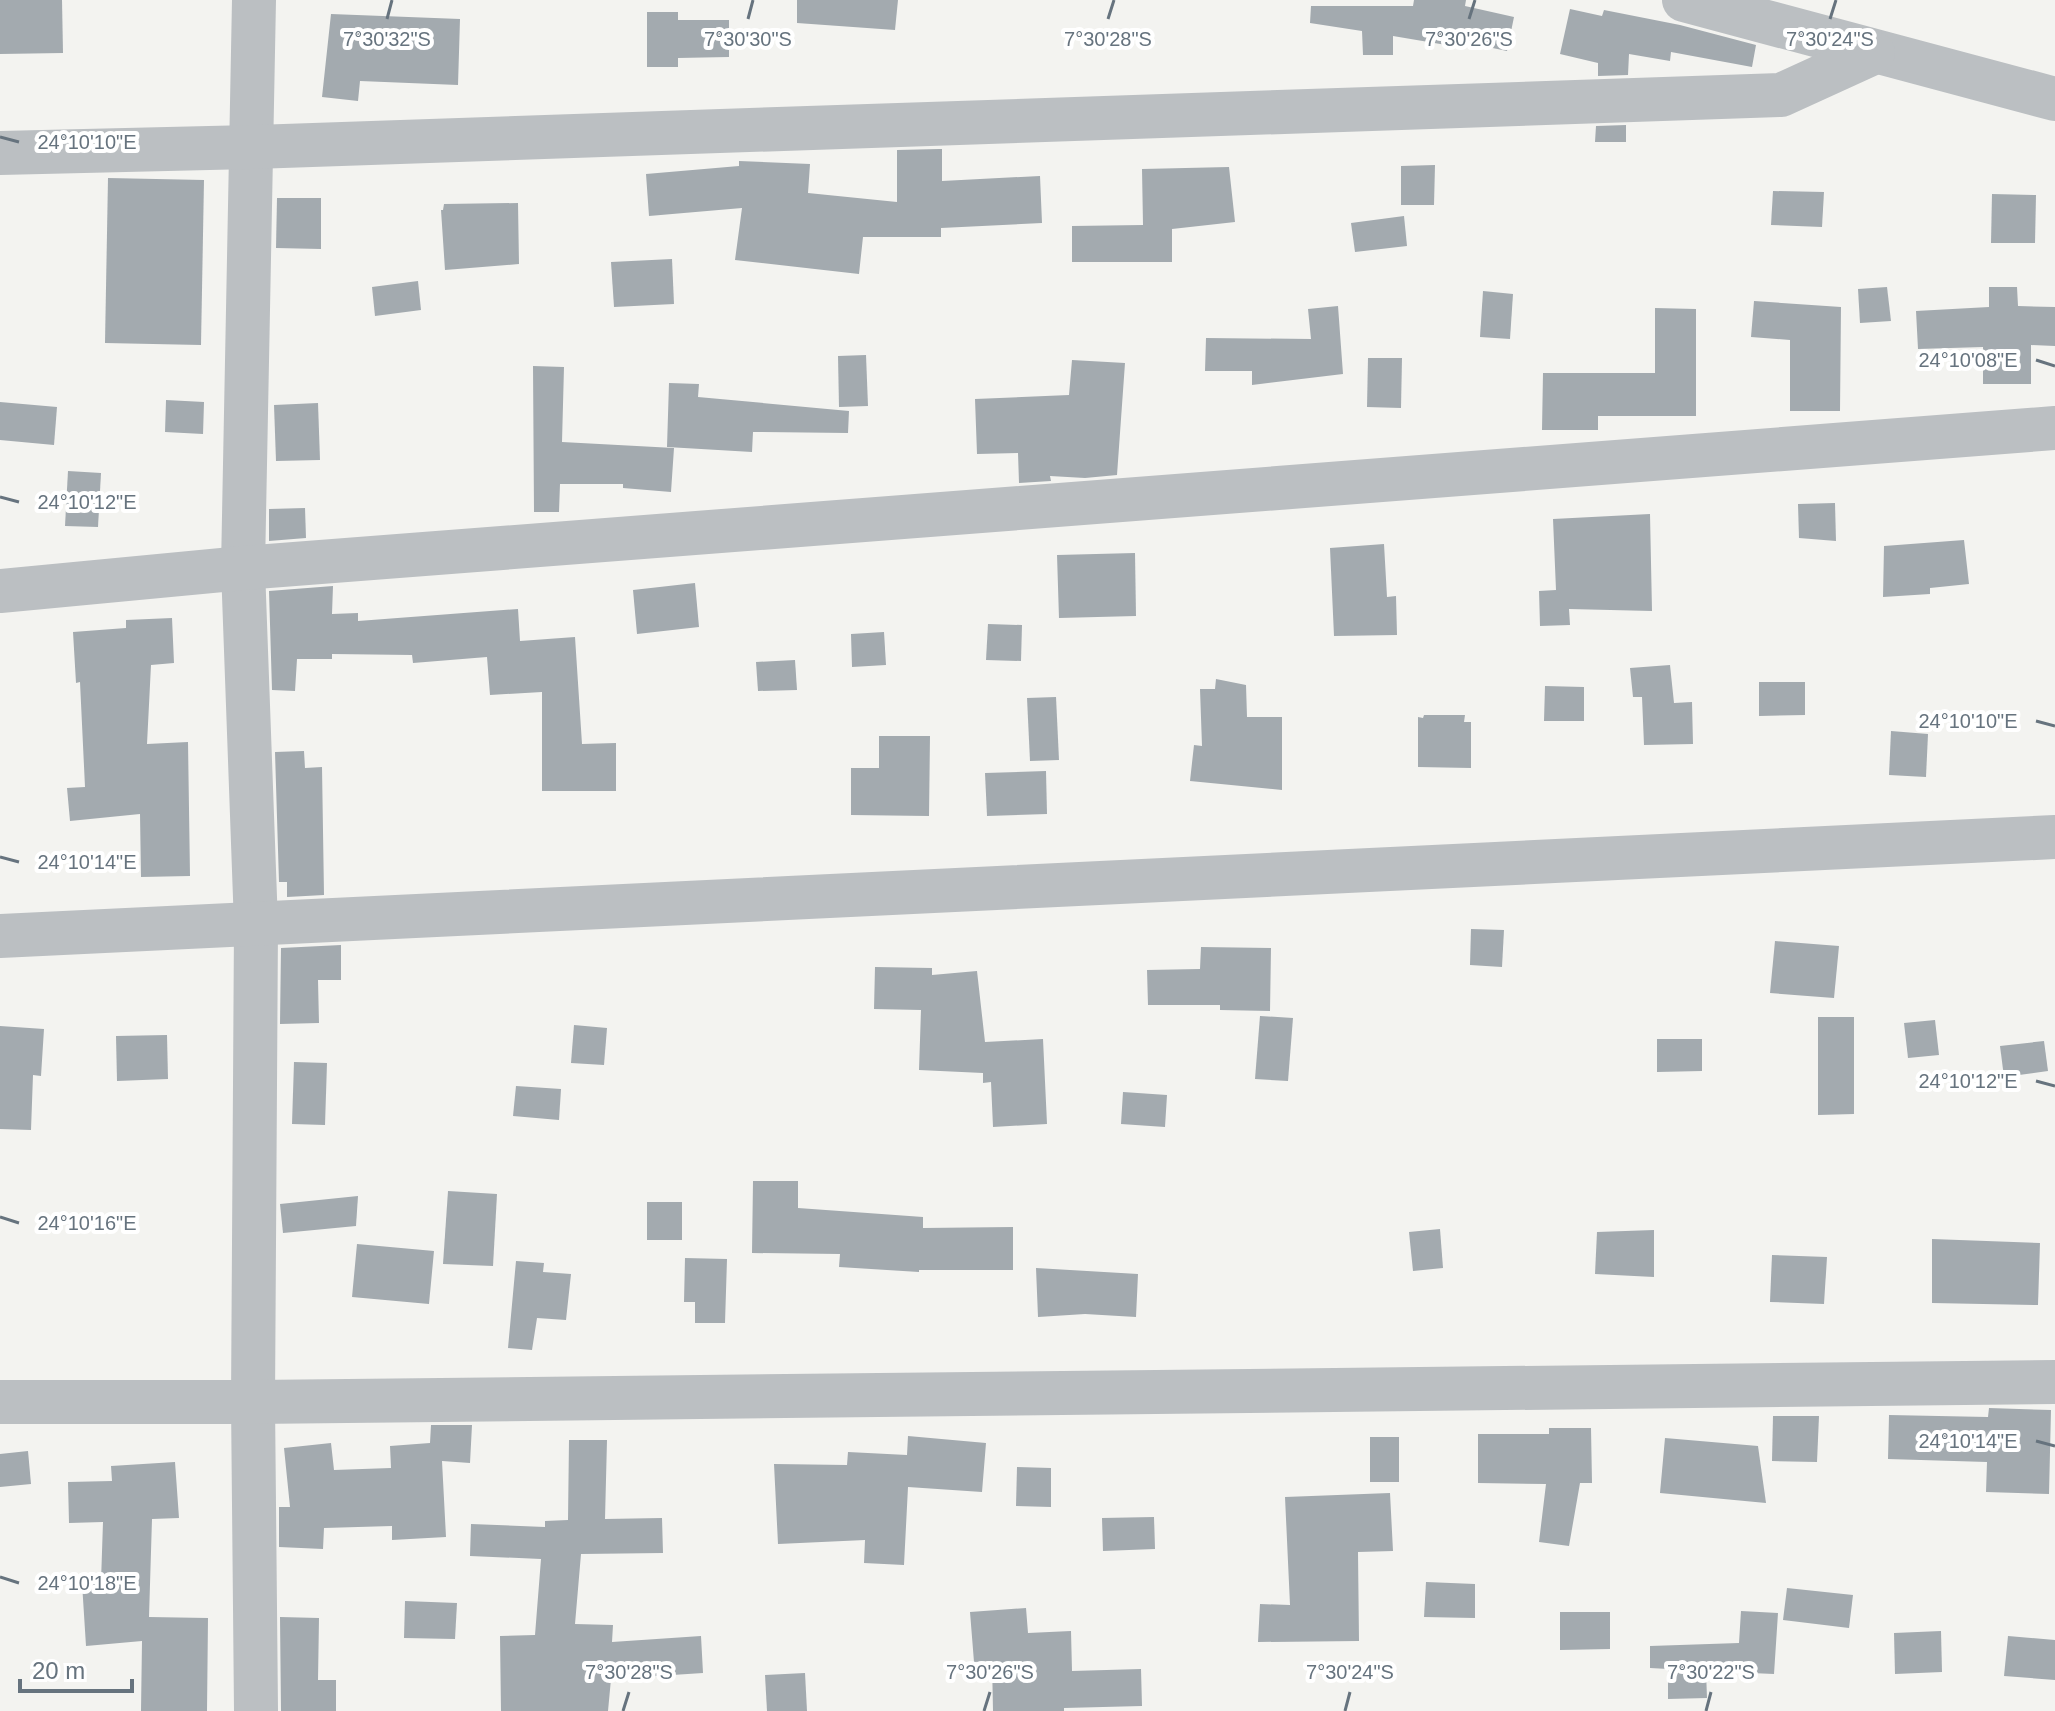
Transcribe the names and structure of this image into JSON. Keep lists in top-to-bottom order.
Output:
{
  "scale_bar": "20 m",
  "coordinates": [
    "7°30'32\"S",
    "7°30'30\"S",
    "7°30'28\"S",
    "7°30'26\"S",
    "7°30'24\"S",
    "24°10'10\"E",
    "24°10'08\"E",
    "24°10'12\"E",
    "24°10'14\"E",
    "24°10'16\"E",
    "24°10'18\"E",
    "7°30'22\"S"
  ]
}
